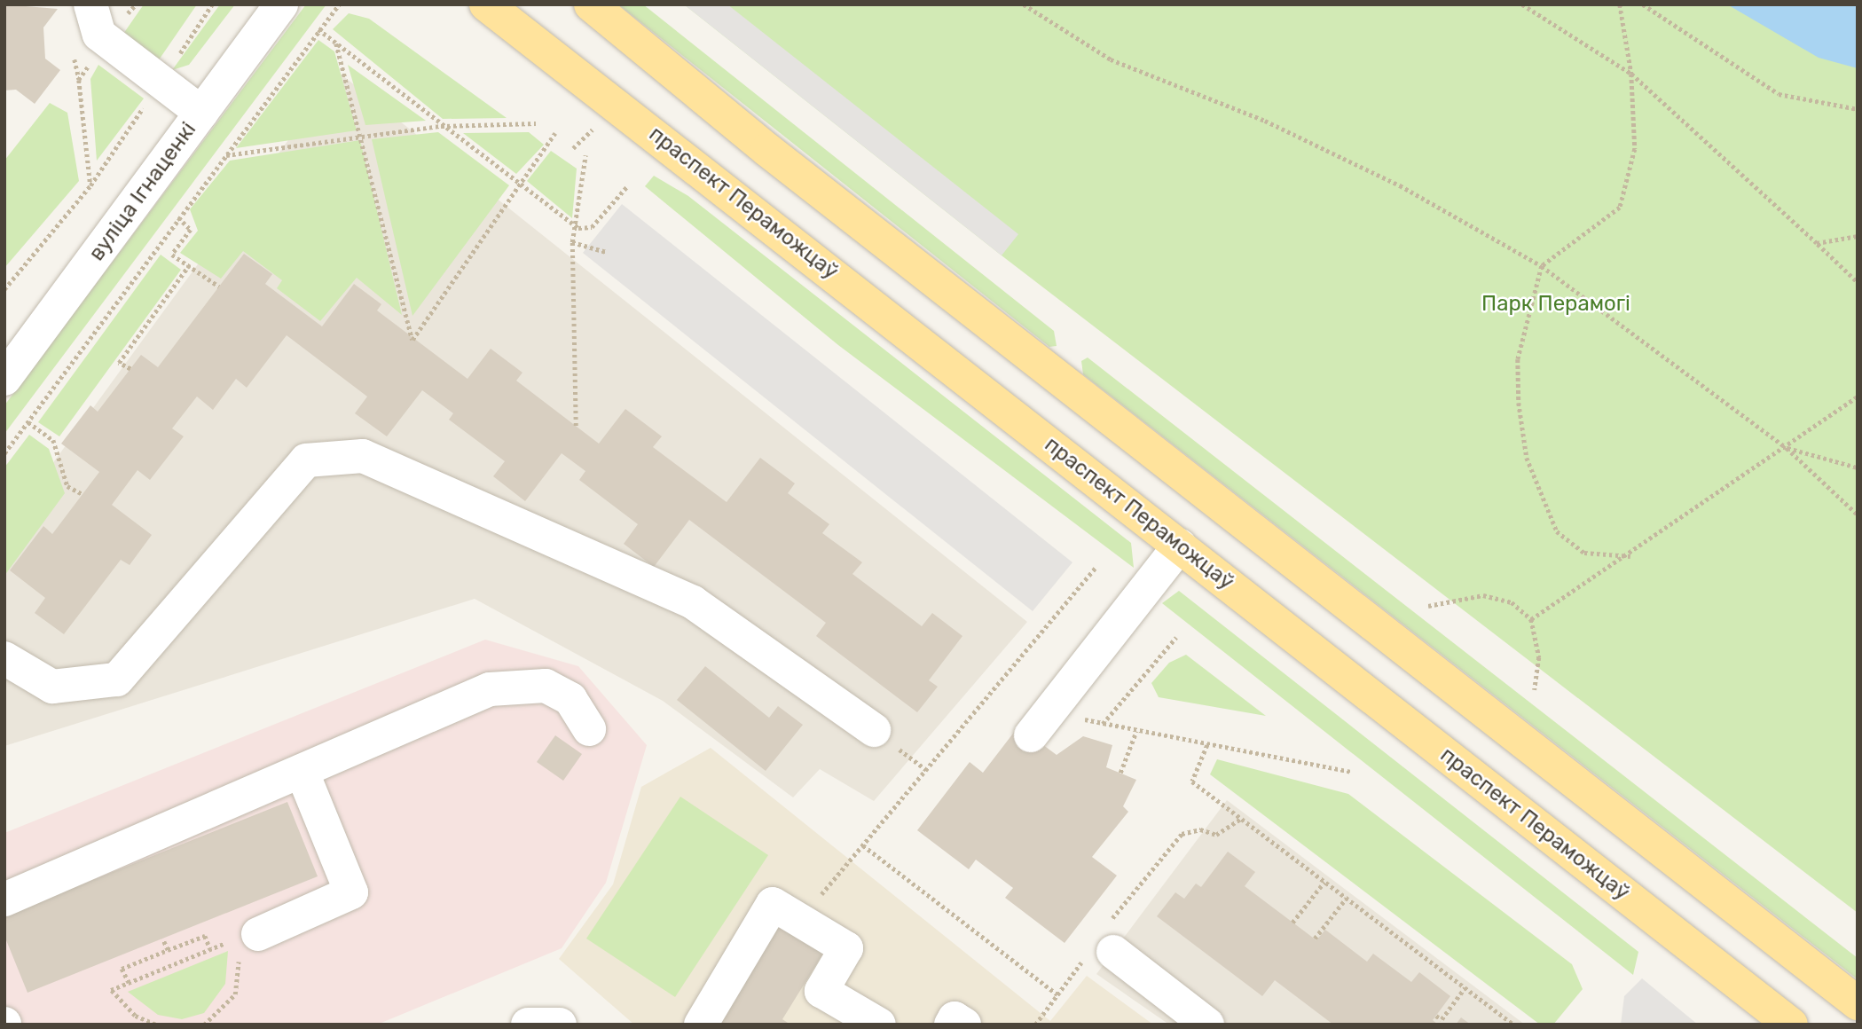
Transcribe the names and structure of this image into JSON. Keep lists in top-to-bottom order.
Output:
{
  "streets": {
    "main road": ["праспект Пераможцаў"],
    "street": ["вуліца Ігнаценкі"]
  },
  "parks": ["Парк Перамогі"]
}
